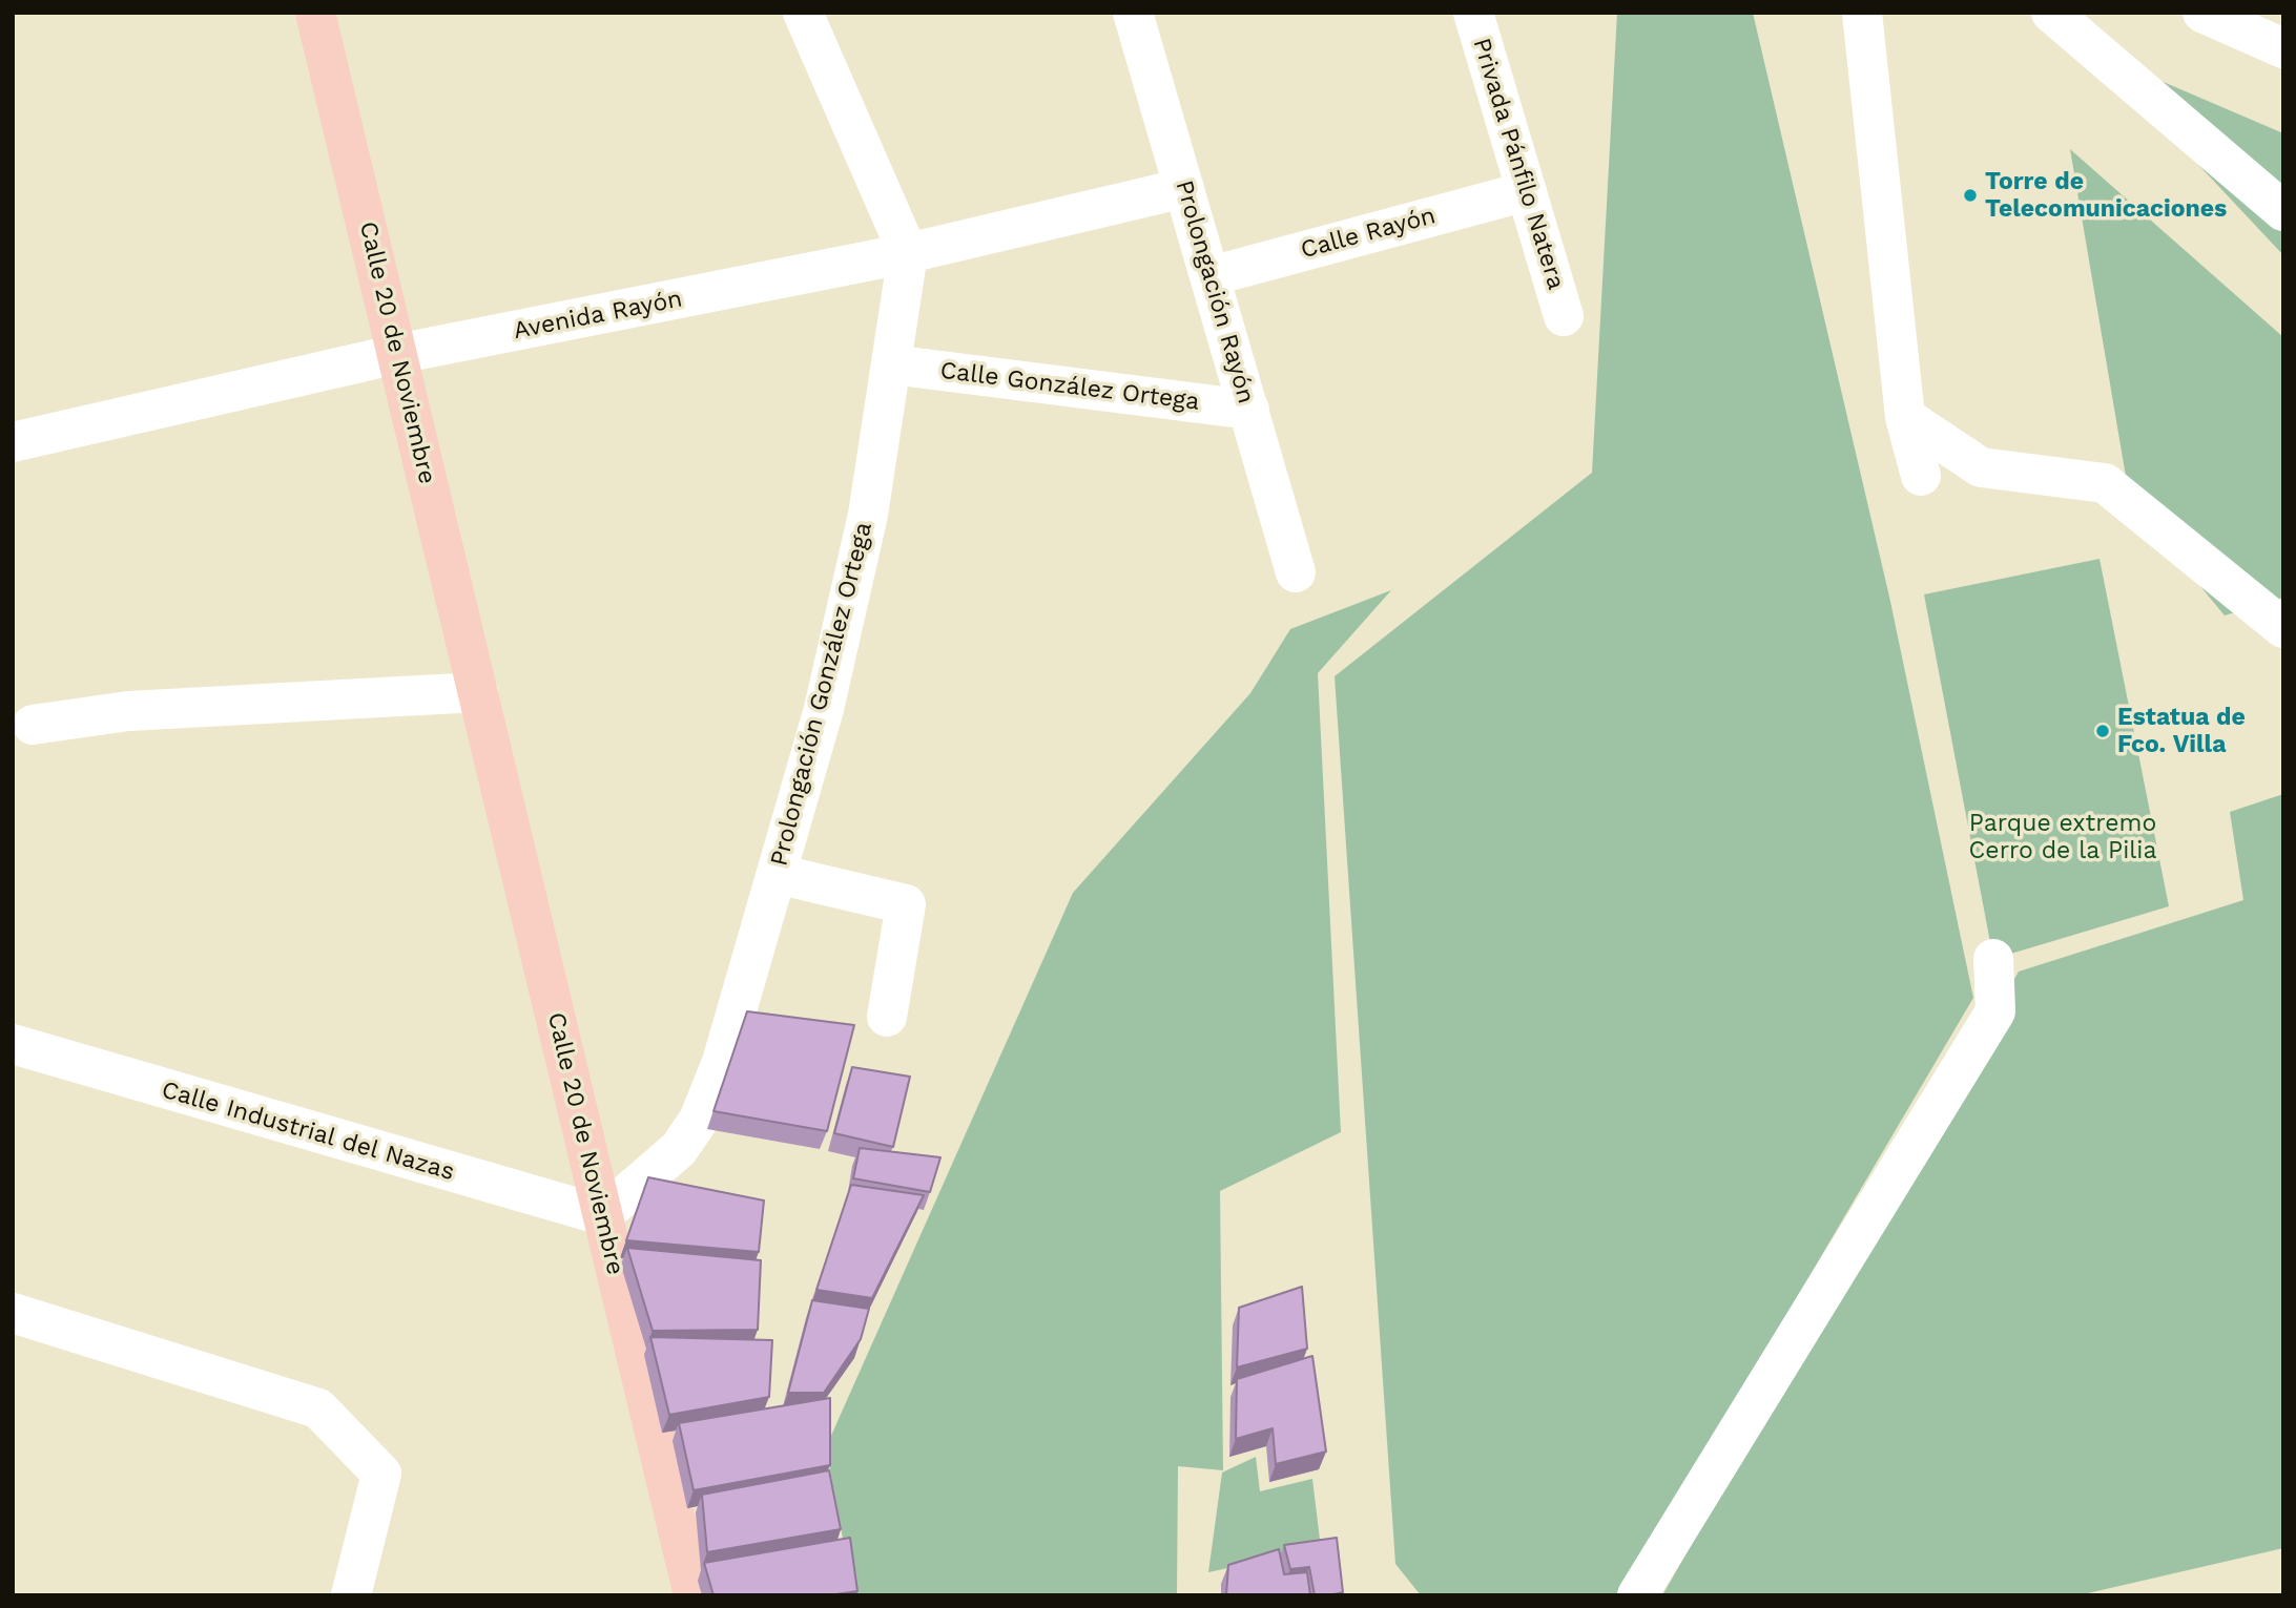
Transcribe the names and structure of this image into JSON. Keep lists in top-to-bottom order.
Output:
{
  "streets": {
    "main road": ["Calle 20 de Noviembre"],
    "street": [
      "Privada Pánfilo Natera",
      "Calle Rayón",
      "Prolongación Rayón",
      "Avenida Rayón",
      "Calle González Ortega",
      "Prolongación González Ortega",
      "Calle Industrial del Nazas"
    ]
  },
  "crossings": [
    ["Privada Pánfilo Natera", "Calle Rayón"],
    ["Calle Rayón", "Prolongación Rayón"],
    ["Prolongación Rayón", "Avenida Rayón"],
    ["Prolongación Rayón", "Calle González Ortega"],
    ["Avenida Rayón", "Calle 20 de Noviembre"],
    ["Avenida Rayón", "Prolongación González Ortega"],
    ["Calle 20 de Noviembre", "Prolongación González Ortega"],
    ["Calle 20 de Noviembre", "Calle Industrial del Nazas"],
    ["Calle González Ortega", "Prolongación González Ortega"],
    ["Prolongación González Ortega", "Calle Industrial del Nazas"]
  ],
  "parks": ["Parque extremo Cerro de la Pilia"],
  "places": ["Torre de Telecomunicaciones", "Estatua de Fco. Villa"]
}
